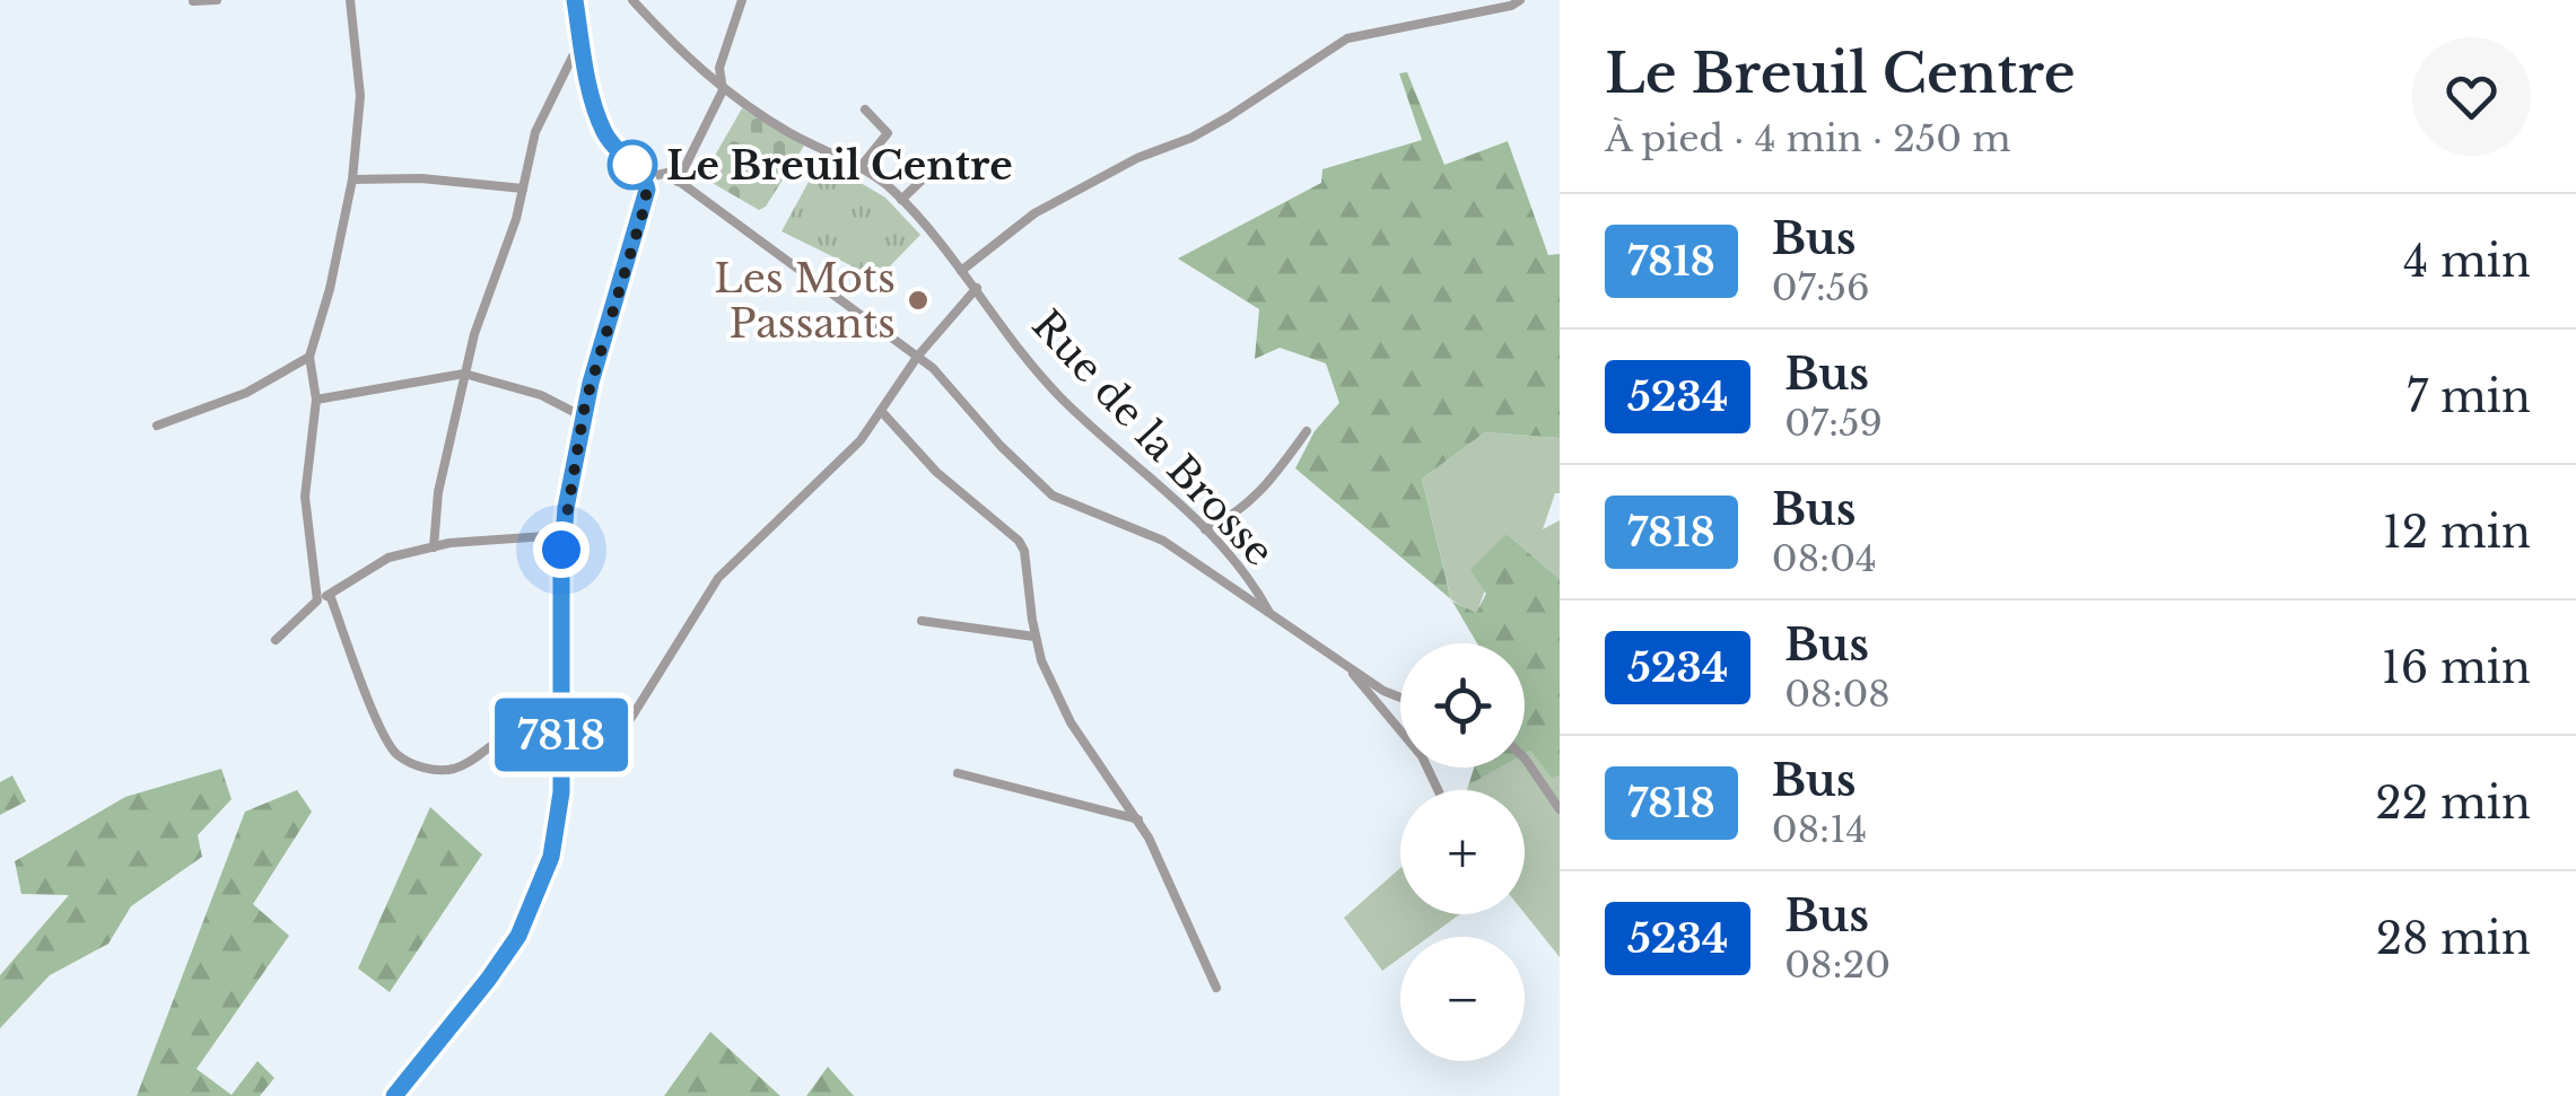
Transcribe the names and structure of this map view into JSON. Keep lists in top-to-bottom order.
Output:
{
  "streets": {
    "street": ["Rue de la Brosse"]
  },
  "places": ["Le Breuil Centre", "Les Mots Passants"],
  "lines": ["bus line 7818"],
  "page": {
    "on_map": "7818",
    "heading": ["Le Breuil Centre", "À pied · 4 min · 250 m"],
    "list": [
      {
        "mark": "7818",
        "name": "Bus",
        "note": "07:56",
        "value": "4 min"
      },
      {
        "mark": "5234",
        "name": "Bus",
        "note": "07:59",
        "value": "7 min"
      },
      {
        "mark": "7818",
        "name": "Bus",
        "note": "08:04",
        "value": "12 min"
      },
      {
        "mark": "5234",
        "name": "Bus",
        "note": "08:08",
        "value": "16 min"
      },
      {
        "mark": "7818",
        "name": "Bus",
        "note": "08:14",
        "value": "22 min"
      },
      {
        "mark": "5234",
        "name": "Bus",
        "note": "08:20",
        "value": "28 min"
      }
    ],
    "map_buttons": ["+", "−"]
  }
}
